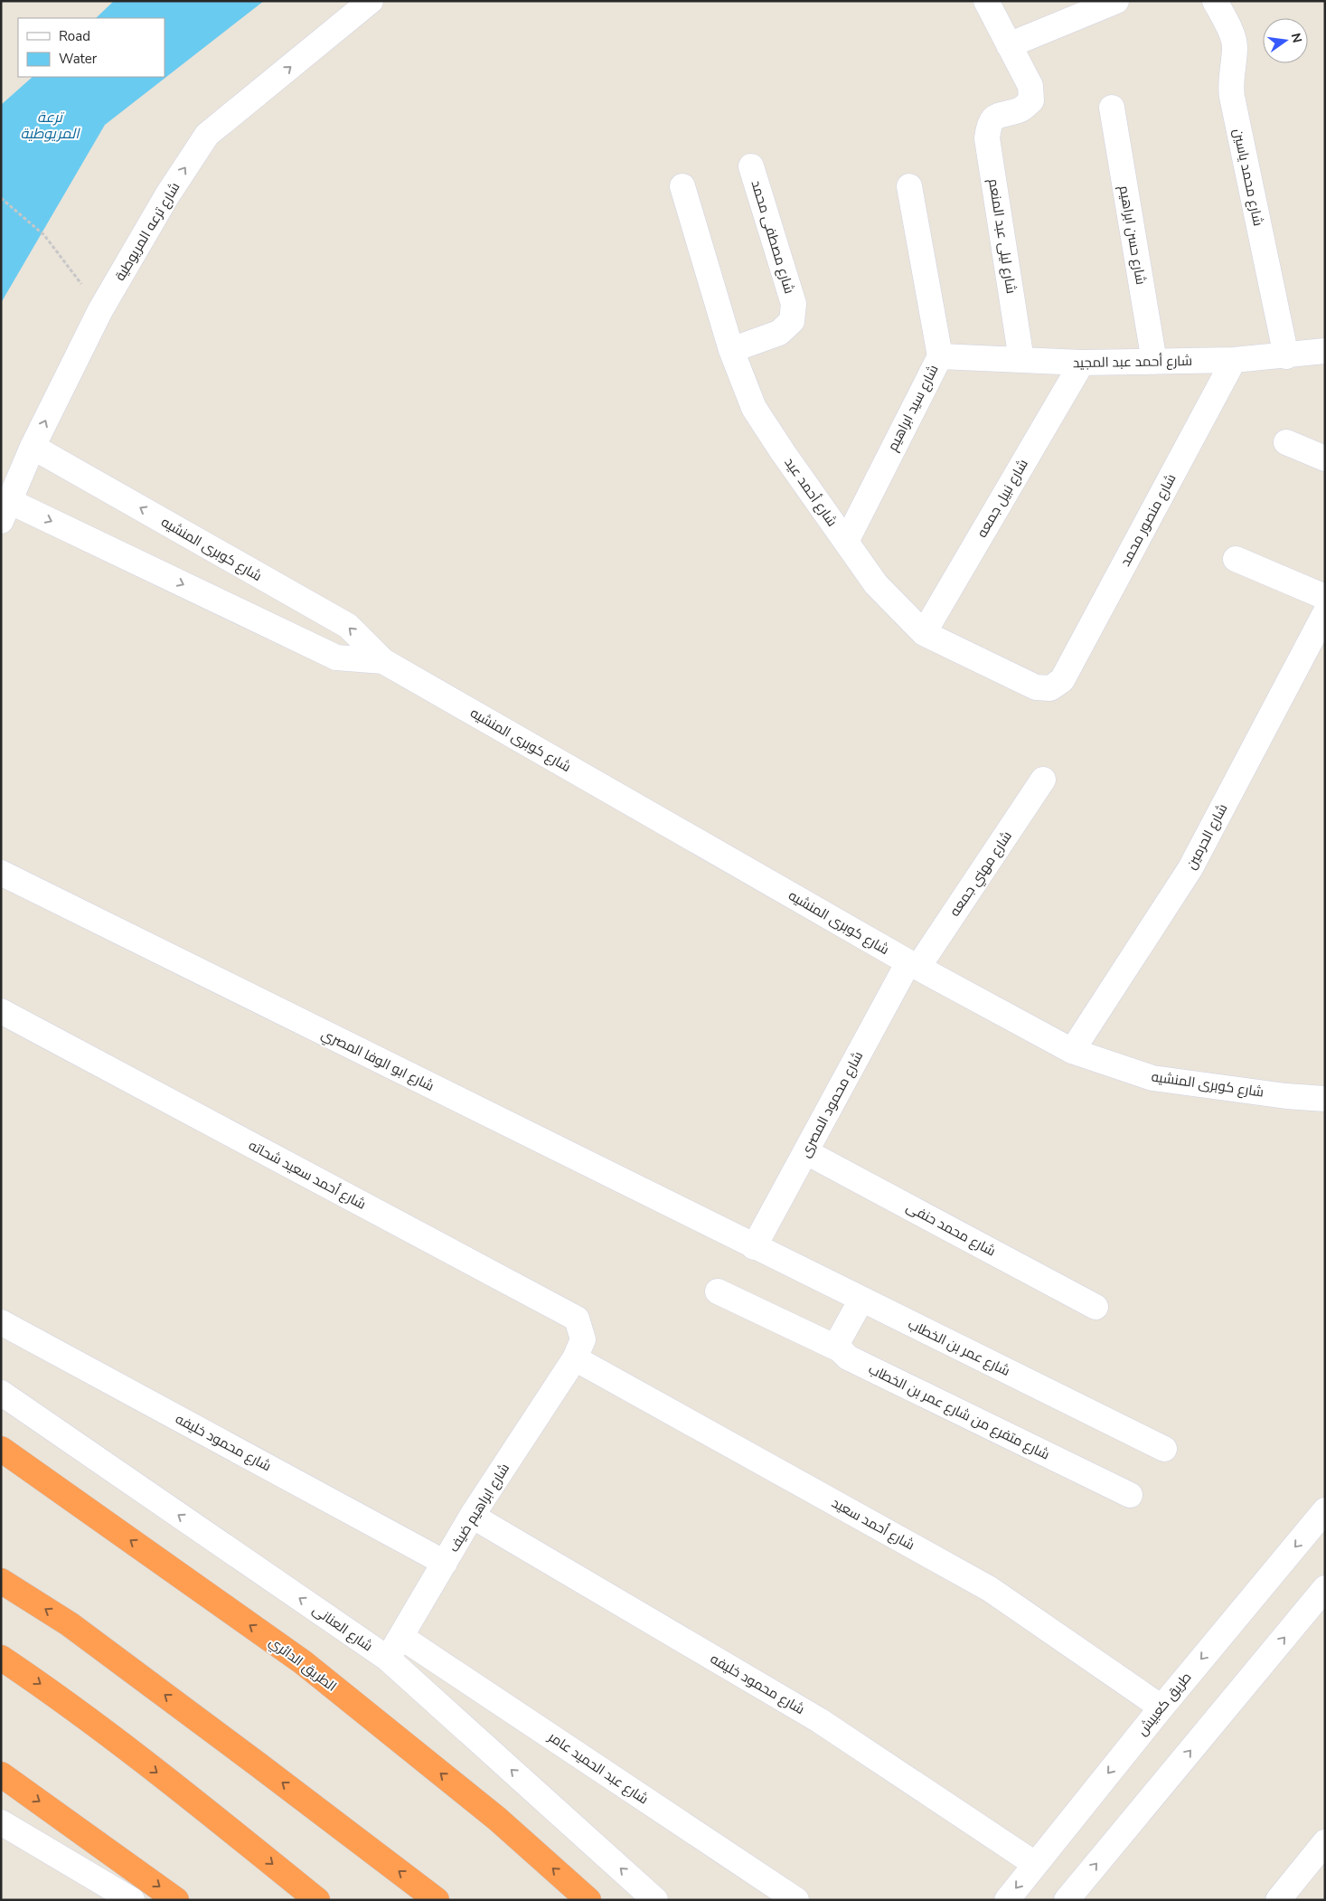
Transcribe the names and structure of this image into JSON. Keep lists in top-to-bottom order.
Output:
{
  "streets": {
    "highway": ["الطريق الدائري"],
    "street": [
      "شارع محمد ياسين",
      "شارع ترعه المريوطية",
      "شارع حسن ابراهيم",
      "شارع ليلى عبد المنعم",
      "شارع مصطفى محمد",
      "شارع أحمد عبد المجيد",
      "شارع سيد ابراهيم",
      "شارع أحمد عيد",
      "شارع نبيل جمعه",
      "شارع منصور محمد",
      "شارع كوبرى المنشيه",
      "شارع الحرمين",
      "شارع مهني جمعه",
      "شارع ابو الوفا المصري",
      "شارع محمود المصرى",
      "شارع أحمد سعيد شحاته",
      "شارع محمد حنفى",
      "شارع عمر بن الخطاب",
      "شارع متفرع من شارع عمر بن الخطاب",
      "شارع محمود خليفه",
      "شارع ابراهيم ضيف",
      "شارع أحمد سعيد",
      "شارع العنانى",
      "طريق كعبيش",
      "شارع عبد الحميد عامر"
    ]
  },
  "crossings": [
    ["شارع محمد ياسين", "شارع أحمد عبد المجيد"],
    ["شارع ترعه المريوطية", "شارع كوبرى المنشيه"],
    ["شارع حسن ابراهيم", "شارع أحمد عبد المجيد"],
    ["شارع ليلى عبد المنعم", "شارع أحمد عبد المجيد"],
    ["شارع مصطفى محمد", "شارع أحمد عيد"],
    ["شارع أحمد عبد المجيد", "شارع سيد ابراهيم"],
    ["شارع أحمد عبد المجيد", "شارع نبيل جمعه"],
    ["شارع أحمد عبد المجيد", "شارع منصور محمد"],
    ["شارع سيد ابراهيم", "شارع أحمد عيد"],
    ["شارع أحمد عيد", "شارع نبيل جمعه"],
    ["شارع أحمد عيد", "شارع منصور محمد"],
    ["شارع كوبرى المنشيه", "شارع الحرمين"],
    ["شارع كوبرى المنشيه", "شارع مهني جمعه"],
    ["شارع كوبرى المنشيه", "شارع محمود المصرى"],
    ["شارع مهني جمعه", "شارع محمود المصرى"],
    ["شارع ابو الوفا المصري", "شارع محمود المصرى"],
    ["شارع ابو الوفا المصري", "شارع عمر بن الخطاب"],
    ["شارع محمود المصرى", "شارع محمد حنفى"],
    ["شارع محمود المصرى", "شارع عمر بن الخطاب"],
    ["شارع أحمد سعيد شحاته", "شارع ابراهيم ضيف"],
    ["شارع أحمد سعيد شحاته", "شارع أحمد سعيد"],
    ["شارع محمود خليفه", "شارع ابراهيم ضيف"],
    ["شارع محمود خليفه", "طريق كعبيش"],
    ["شارع ابراهيم ضيف", "شارع أحمد سعيد"],
    ["شارع ابراهيم ضيف", "شارع العنانى"],
    ["شارع ابراهيم ضيف", "شارع عبد الحميد عامر"],
    ["شارع أحمد سعيد", "طريق كعبيش"]
  ],
  "one_way": ["شارع ترعه المريوطية", "شارع العنانى"],
  "water": ["ترعة المريوطية"],
  "legend": ["Road", "Water"],
  "north": "right"
}
